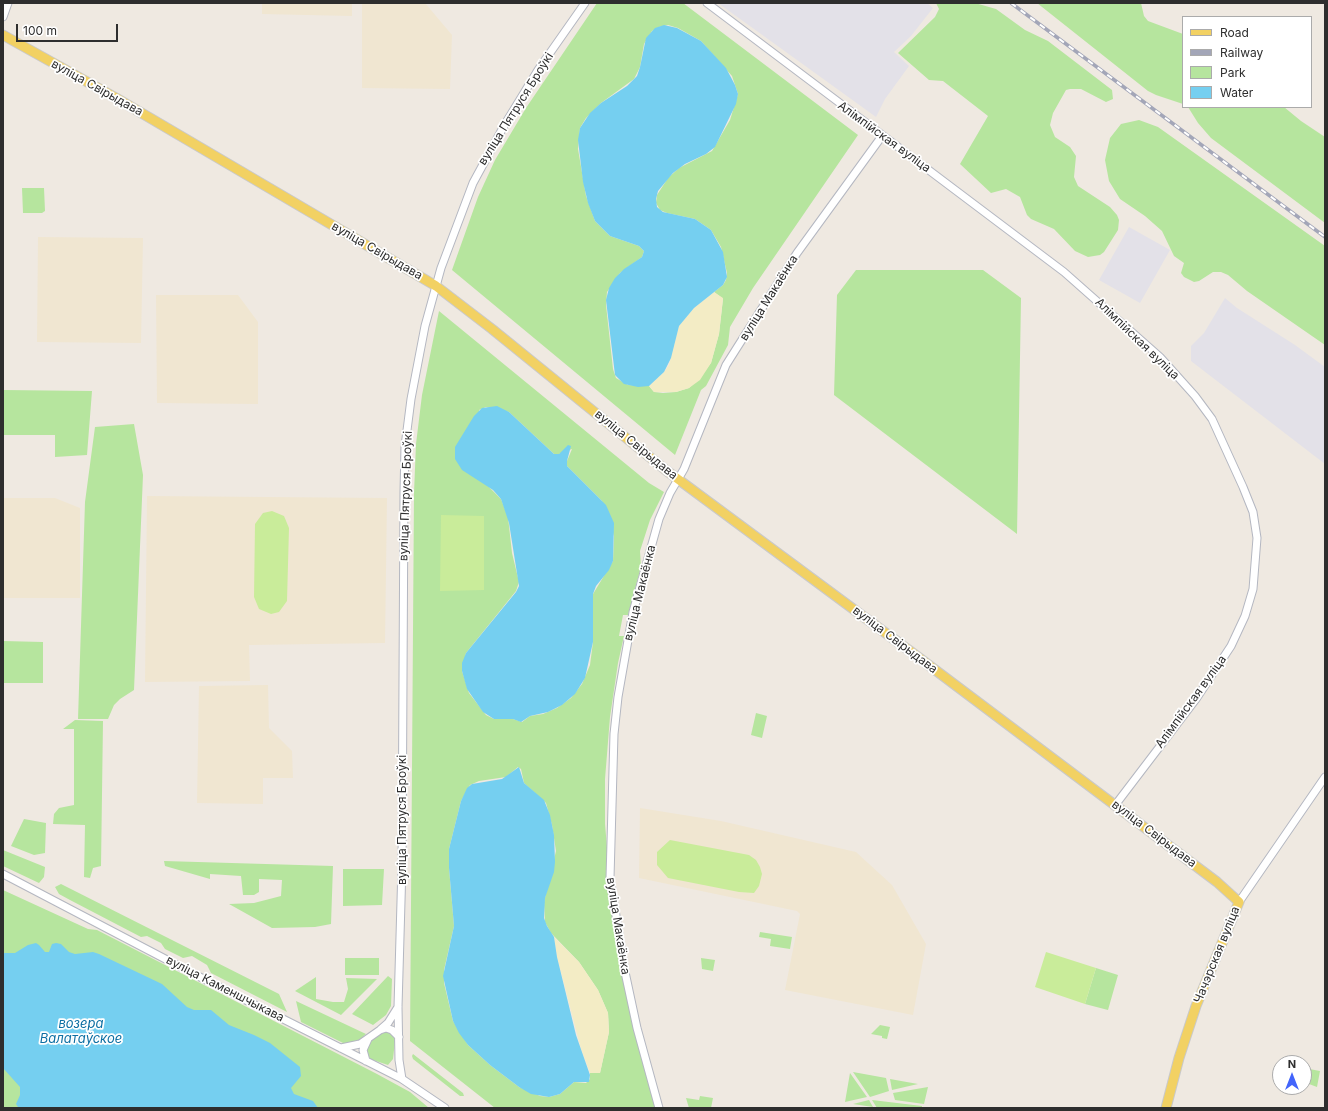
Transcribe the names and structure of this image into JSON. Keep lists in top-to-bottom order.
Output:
{
  "streets": {
    "main road": ["вуліца Свірыдава", "Чачэрская вуліца"],
    "street": [
      "вуліца Пятруся Броўкі",
      "Алімпійская вуліца",
      "вуліца Макаёнка",
      "вуліца Каменшчыкава"
    ]
  },
  "crossings": [
    ["вуліца Свірыдава", "вуліца Пятруся Броўкі"],
    ["вуліца Свірыдава", "Алімпійская вуліца"],
    ["вуліца Свірыдава", "вуліца Макаёнка"],
    ["вуліца Свірыдава", "Чачэрская вуліца"],
    ["вуліца Пятруся Броўкі", "вуліца Каменшчыкава"],
    ["Алімпійская вуліца", "вуліца Макаёнка"]
  ],
  "water": ["возера Валатаўское"],
  "legend": [
    "Road",
    "Railway",
    "Park",
    "Water"
  ],
  "scale_bar": "100 m",
  "north": "top"
}
